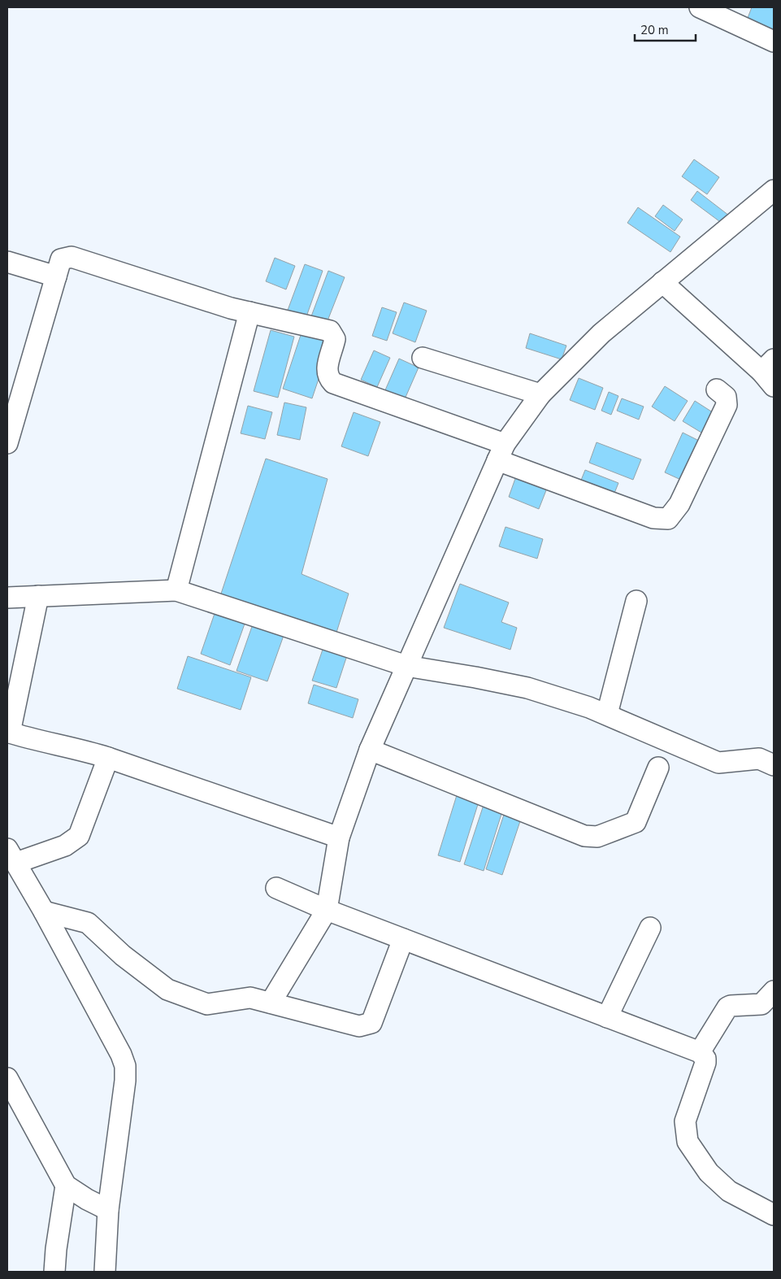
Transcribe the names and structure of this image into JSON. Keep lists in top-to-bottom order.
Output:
{
  "scale_bar": "20 m"
}
